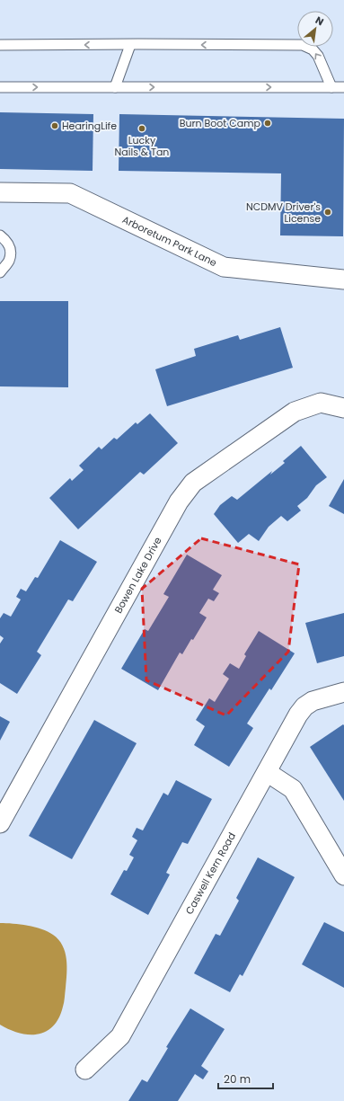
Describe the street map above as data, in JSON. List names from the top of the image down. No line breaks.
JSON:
{"streets":{"street":["Arboretum Park Lane","Bowen Lake Drive","Caswell Kern Road"]},"places":["Burn Boot Camp","HearingLife","Lucky Nails & Tan","NCDMV Driver's License"],"scale_bar":"20 m","north":"top right"}
